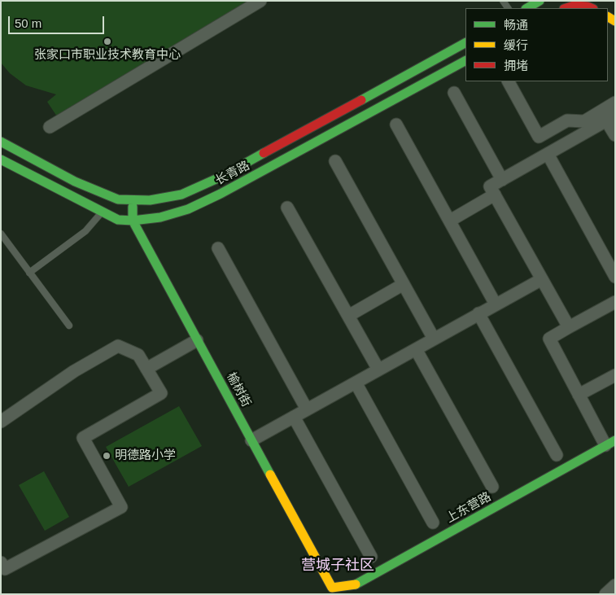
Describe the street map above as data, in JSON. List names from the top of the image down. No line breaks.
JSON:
{"streets":{"main road":["长青路","榆树街","上东营路"]},"crossings":[["长青路","榆树街"],["榆树街","上东营路"]],"districts":["营城子社区"],"places":["张家口市职业技术教育中心","明德路小学"],"legend":["畅通","缓行","拥堵"],"scale_bar":"50 m"}
